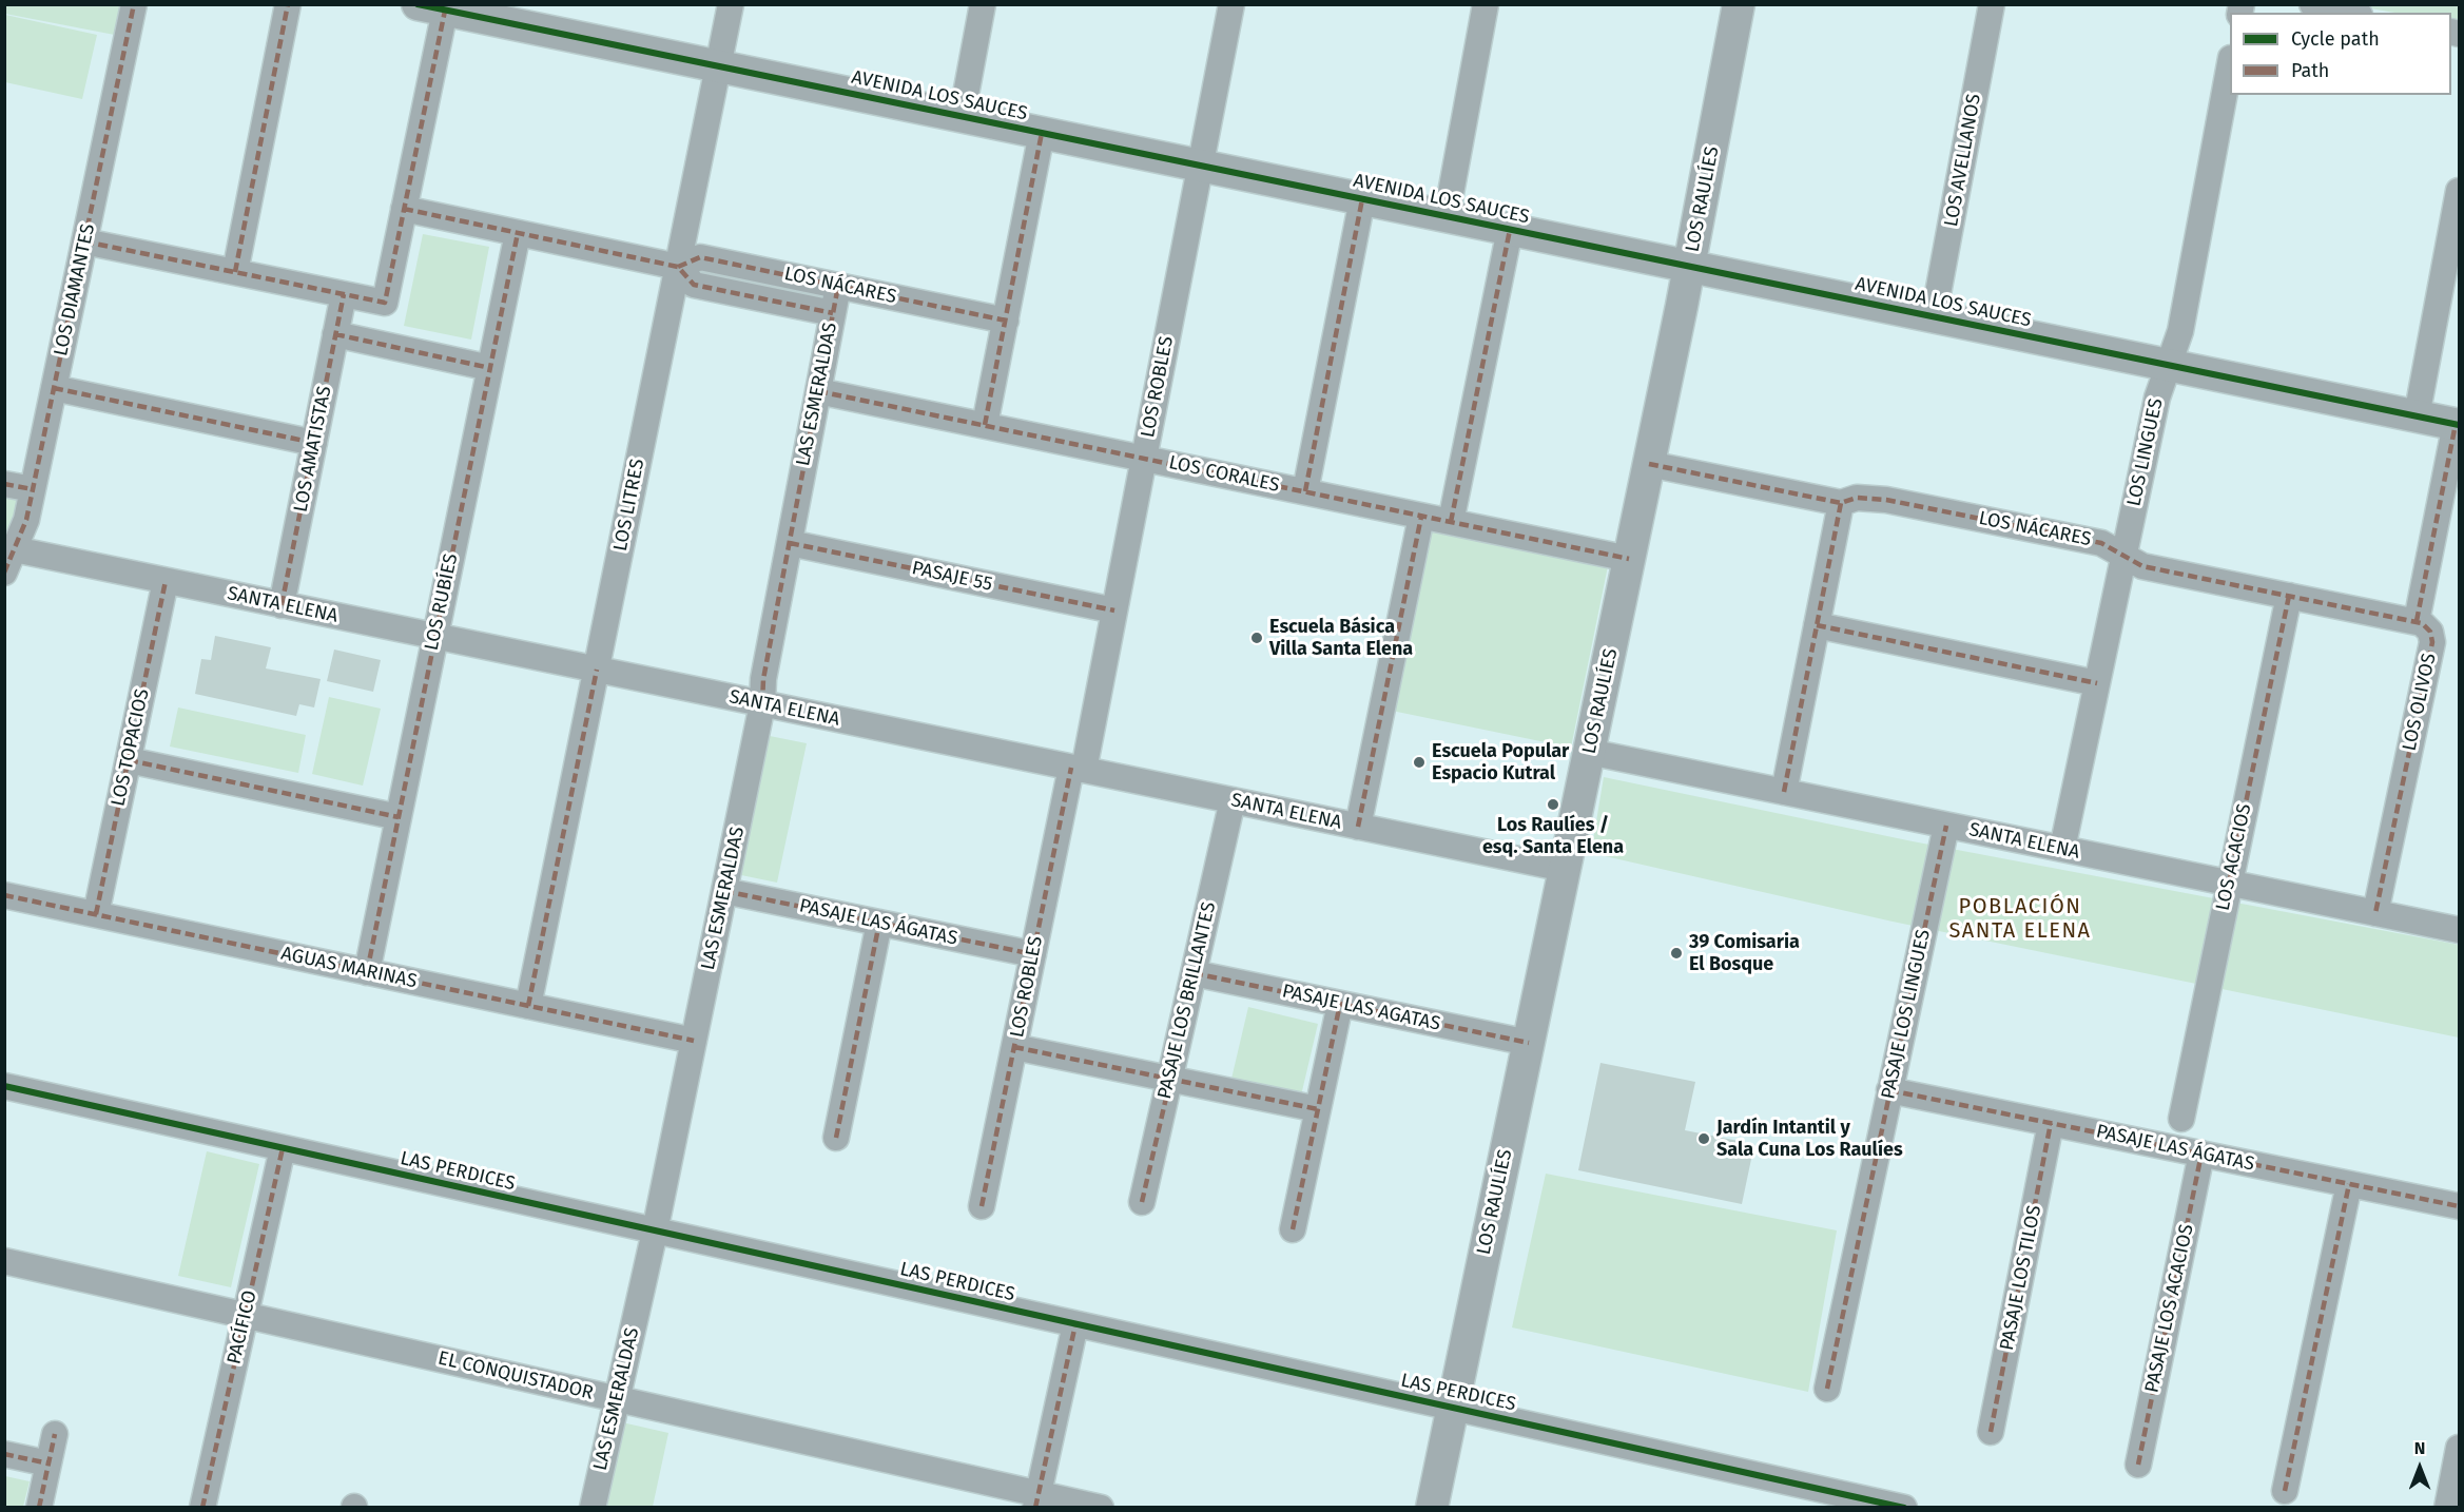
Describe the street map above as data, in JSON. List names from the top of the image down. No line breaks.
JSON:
{"streets":{"street":["AVENIDA LOS SAUCES","LOS AVELLANOS","LOS RAULÍES","LOS NÁCARES","LOS DIAMANTES","LOS ROBLES","LAS ESMERALDAS","LOS AMATISTAS","LOS LINGUES","LOS CORALES","LOS LITRES","PASAJE 55","LOS RUBÍES","SANTA ELENA","LOS OLIVOS","LOS TOPACIOS","LOS ACACIOS","PASAJE LAS ÁGATAS","AGUAS MARINAS","PASAJE LOS BRILLANTES","PASAJE LAS AGATAS","PASAJE LOS LINGUES","LAS PERDICES","PASAJE LOS TILOS","PASAJE LOS ACACIOS","PACÍFICO","EL CONQUISTADOR"]},"crossings":[["AVENIDA LOS SAUCES","LOS AVELLANOS"],["AVENIDA LOS SAUCES","LOS RAULÍES"],["AVENIDA LOS SAUCES","LOS ROBLES"],["AVENIDA LOS SAUCES","LOS LINGUES"],["AVENIDA LOS SAUCES","LOS LITRES"],["LOS RAULÍES","LOS NÁCARES"],["LOS RAULÍES","LOS CORALES"],["LOS RAULÍES","SANTA ELENA"],["LOS RAULÍES","PASAJE LAS AGATAS"],["LOS RAULÍES","LAS PERDICES"],["LOS NÁCARES","LAS ESMERALDAS"],["LOS NÁCARES","LOS LINGUES"],["LOS NÁCARES","LOS LITRES"],["LOS NÁCARES","LOS RUBÍES"],["LOS NÁCARES","LOS OLIVOS"],["LOS NÁCARES","LOS ACACIOS"],["LOS DIAMANTES","SANTA ELENA"],["LOS ROBLES","LOS CORALES"],["LOS ROBLES","PASAJE 55"],["LOS ROBLES","SANTA ELENA"],["LOS ROBLES","PASAJE LAS ÁGATAS"],["LAS ESMERALDAS","LOS CORALES"],["LAS ESMERALDAS","PASAJE 55"],["LAS ESMERALDAS","SANTA ELENA"],["LAS ESMERALDAS","PASAJE LAS ÁGATAS"],["LAS ESMERALDAS","AGUAS MARINAS"],["LAS ESMERALDAS","LAS PERDICES"],["LAS ESMERALDAS","EL CONQUISTADOR"],["LOS AMATISTAS","SANTA ELENA"],["LOS LINGUES","SANTA ELENA"],["LOS LITRES","SANTA ELENA"],["LOS LITRES","AGUAS MARINAS"],["LOS RUBÍES","SANTA ELENA"],["LOS RUBÍES","AGUAS MARINAS"],["SANTA ELENA","LOS OLIVOS"],["SANTA ELENA","LOS TOPACIOS"],["SANTA ELENA","LOS ACACIOS"],["SANTA ELENA","PASAJE LOS BRILLANTES"],["SANTA ELENA","PASAJE LOS LINGUES"],["LOS TOPACIOS","AGUAS MARINAS"],["PASAJE LAS ÁGATAS","PASAJE LOS LINGUES"],["PASAJE LAS ÁGATAS","PASAJE LOS TILOS"],["PASAJE LAS ÁGATAS","PASAJE LOS ACACIOS"],["PASAJE LOS BRILLANTES","PASAJE LAS AGATAS"],["LAS PERDICES","PACÍFICO"],["PACÍFICO","EL CONQUISTADOR"]],"districts":["POBLACIÓN SANTA ELENA"],"places":["Escuela Básica Villa Santa Elena","Escuela Popular Espacio Kutral","Los Raulíes / esq. Santa Elena","39 Comisaria El Bosque","Jardín Intantil y Sala Cuna Los Raulíes"],"legend":["Cycle path","Path"],"north":"top"}
